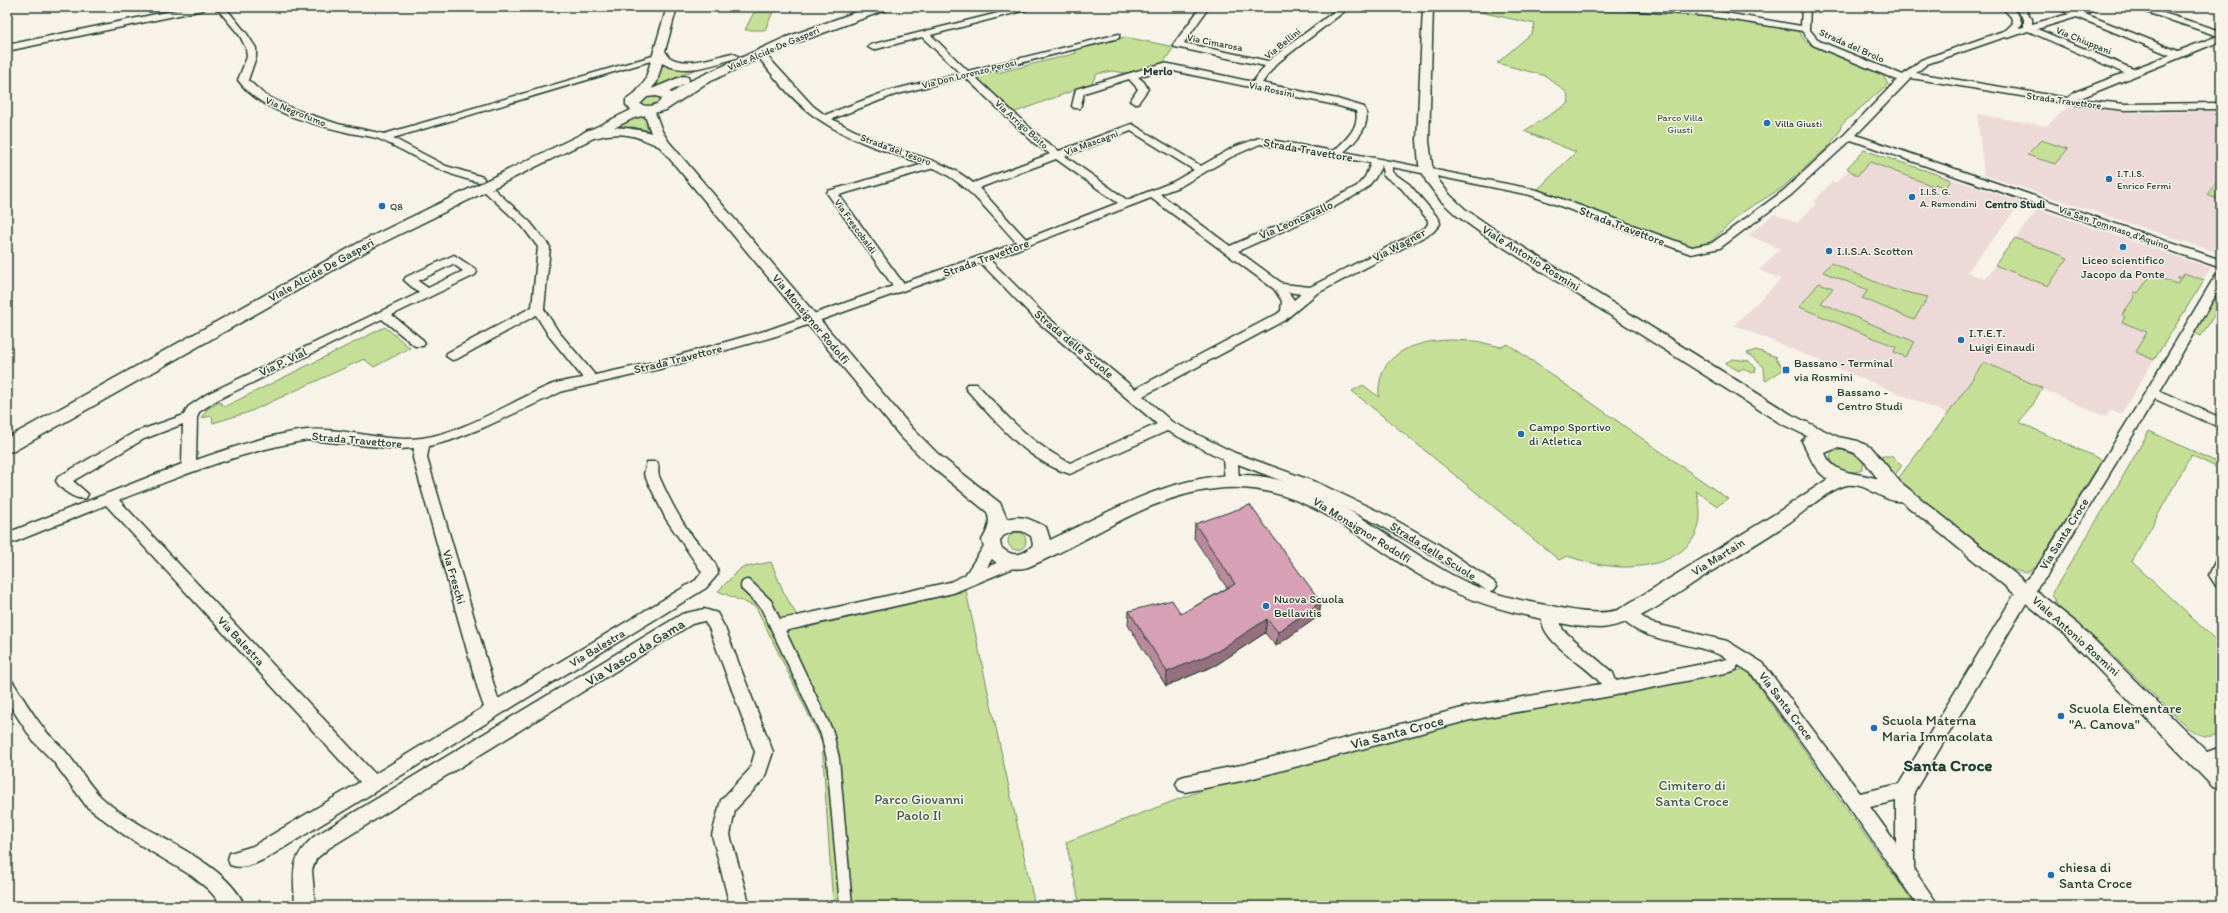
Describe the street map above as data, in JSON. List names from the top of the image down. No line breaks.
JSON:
{"streets":{"main road":["Viale Alcide De Gasperi"],"street":["Via Chiuppani","Via Cimarosa","Via Bellini","Strada del Brolo","Via Don Lorenzo Perosi","Via Rossini","Strada Travettore","Via Negrofumo","Via Arrigo Boito","Via Mascagni","Strada del Tesoro","Via Leoncavallo","Via Frescobaldi","Via San Tommaso d'Aquino","Via Wagner","Viale Antonio Rosmini","Via Monsignor Rodolfi","Strada delle Scuole","Via P. Vial","Via Santa Croce","Via Martain","Via Freschi","Via Balestra","Via Vasco da Gama"]},"crossings":[["Via Cimarosa","Via Bellini"],["Via Bellini","Via Rossini"],["Strada del Brolo","Strada Travettore"],["Viale Alcide De Gasperi","Via Negrofumo"],["Viale Alcide De Gasperi","Via Monsignor Rodolfi"],["Via Don Lorenzo Perosi","Via Arrigo Boito"],["Via Don Lorenzo Perosi","Strada del Tesoro"],["Via Rossini","Strada Travettore"],["Strada Travettore","Via Arrigo Boito"],["Strada Travettore","Via Mascagni"],["Strada Travettore","Strada del Tesoro"],["Strada Travettore","Via Leoncavallo"],["Strada Travettore","Via Frescobaldi"],["Strada Travettore","Via San Tommaso d'Aquino"],["Strada Travettore","Via Wagner"],["Strada Travettore","Viale Antonio Rosmini"],["Strada Travettore","Via Monsignor Rodolfi"],["Strada Travettore","Strada delle Scuole"],["Strada Travettore","Via Freschi"],["Strada Travettore","Via Balestra"],["Via Arrigo Boito","Via Mascagni"],["Via Mascagni","Strada del Tesoro"],["Strada del Tesoro","Via Frescobaldi"],["Via Leoncavallo","Via Wagner"],["Via Wagner","Strada delle Scuole"],["Viale Antonio Rosmini","Via Santa Croce"],["Viale Antonio Rosmini","Via Martain"],["Via Monsignor Rodolfi","Strada delle Scuole"],["Via Monsignor Rodolfi","Via Santa Croce"],["Via Monsignor Rodolfi","Via Martain"],["Via Santa Croce","Via Martain"],["Via Freschi","Via Balestra"]],"districts":["Merlo","Centro Studi","Santa Croce"],"parks":["Parco Villa Giusti","Cimitero di Santa Croce","Parco Giovanni Paolo II"],"places":{"other":["Villa Giusti","I.T.I.S. Enrico Fermi","I.I.S. G. A. Remondini","Q8","Liceo scientifico Jacopo da Ponte","I.I.S.A. Scotton","I.T.E.T. Luigi Einaudi","Campo Sportivo di Atletica","Nuova Scuola Bellavitis","Scuola Elementare \"A. Canova\"","Scuola Materna Maria Immacolata","chiesa di Santa Croce"],"transit":["Bassano - Terminal via Rosmini","Bassano - Centro Studi"]}}
